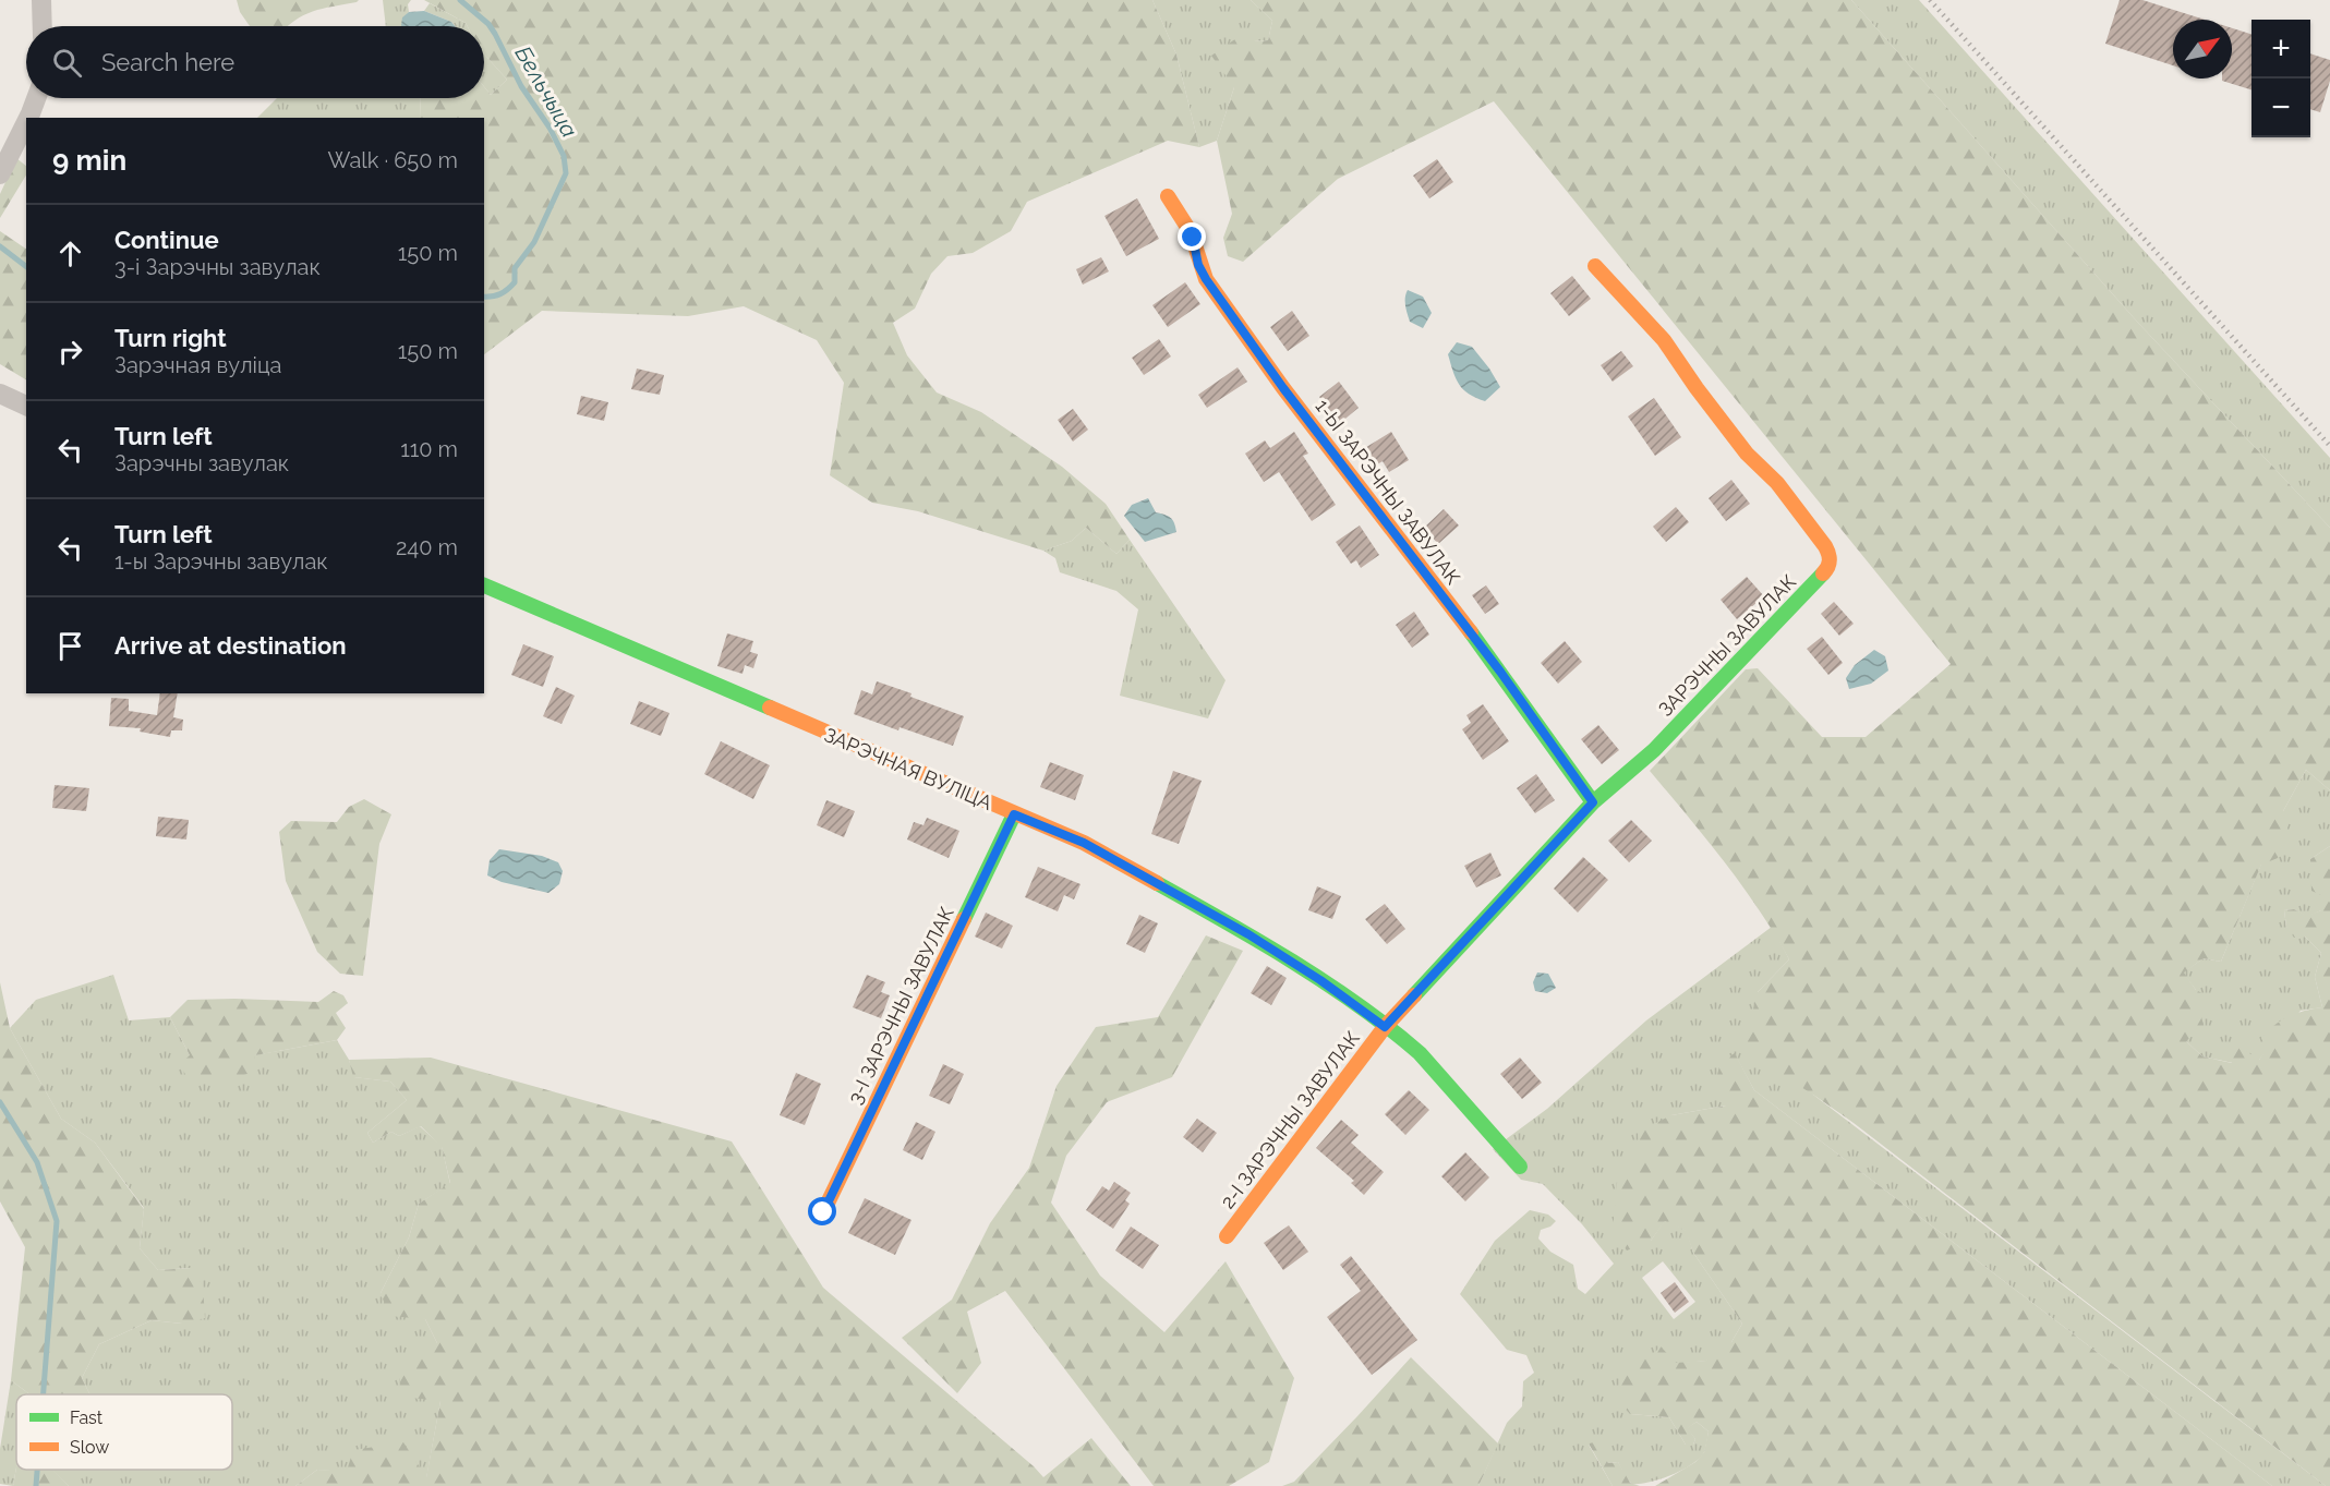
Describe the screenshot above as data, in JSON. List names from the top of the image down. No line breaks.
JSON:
{"streets":{"street":["1-Ы ЗАРЭЧНЫ ЗАВУЛАК","ЗАРЭЧНЫ ЗАВУЛАК","ЗАРЭЧНАЯ ВУЛІЦА","3-І ЗАРЭЧНЫ ЗАВУЛАК","2-І ЗАРЭЧНЫ ЗАВУЛАК"]},"crossings":[["1-Ы ЗАРЭЧНЫ ЗАВУЛАК","ЗАРЭЧНЫ ЗАВУЛАК"],["ЗАРЭЧНЫ ЗАВУЛАК","ЗАРЭЧНАЯ ВУЛІЦА"],["ЗАРЭЧНЫ ЗАВУЛАК","2-І ЗАРЭЧНЫ ЗАВУЛАК"],["ЗАРЭЧНАЯ ВУЛІЦА","3-І ЗАРЭЧНЫ ЗАВУЛАК"],["ЗАРЭЧНАЯ ВУЛІЦА","2-І ЗАРЭЧНЫ ЗАВУЛАК"]],"water":["Бельчыца"],"legend":["Fast","Slow"],"north":"top right","page":{"map_buttons":["+","−"],"search":"Search here","heading":["9 min","Walk · 650 m"],"list":[["Continue","3-і Зарэчны завулак","150 m"],["Turn right","Зарэчная вуліца","150 m"],["Turn left","Зарэчны завулак","110 m"],["Turn left","1-ы Зарэчны завулак","240 m"],"Arrive at destination"]}}
